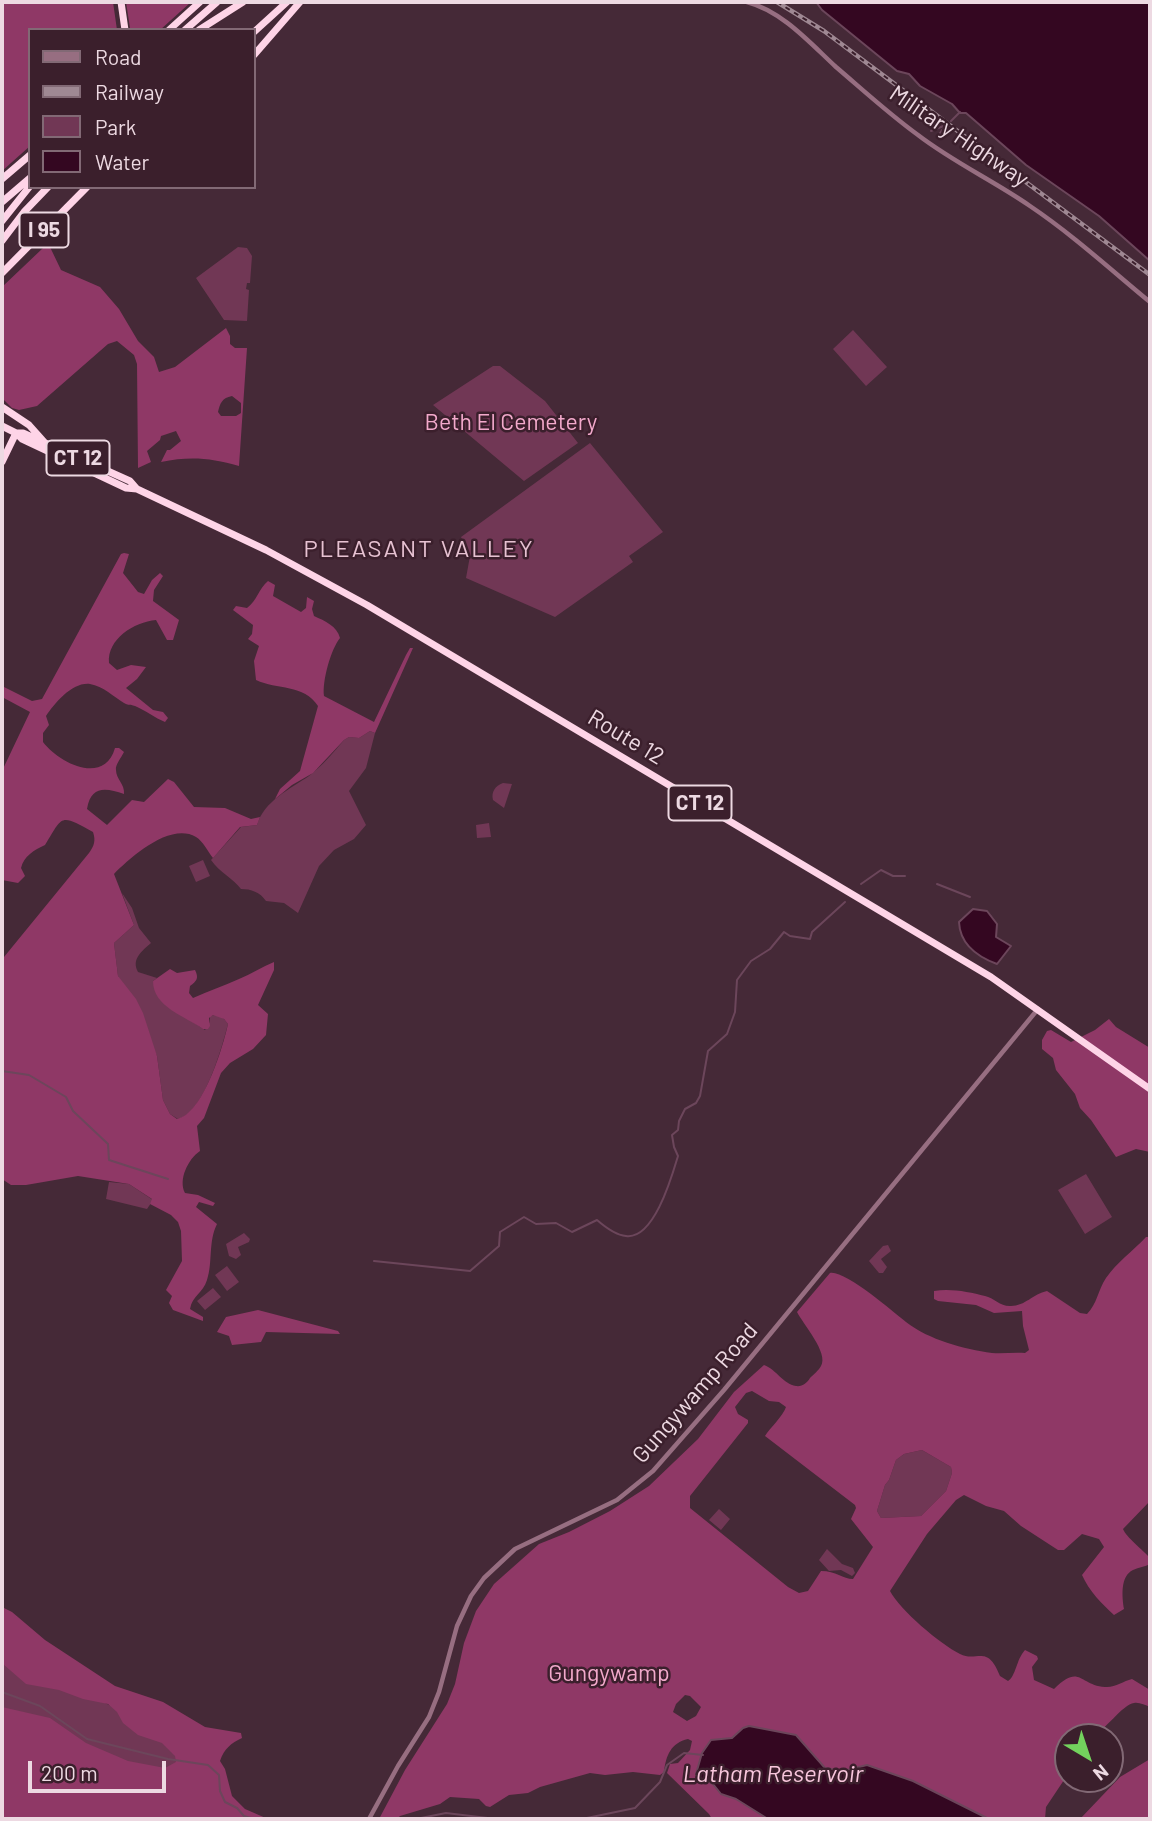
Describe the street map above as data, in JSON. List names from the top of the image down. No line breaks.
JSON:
{"streets":{"highway":["I 95","CT 12","Route 12"],"street":["Military Highway","Gungywamp Road"]},"crossings":[["Route 12","Gungywamp Road"]],"districts":["PLEASANT VALLEY"],"water":["Latham Reservoir"],"parks":["Beth El Cemetery","Gungywamp"],"legend":["Road","Railway","Park","Water"],"scale_bar":"200 m","north":"bottom right"}
